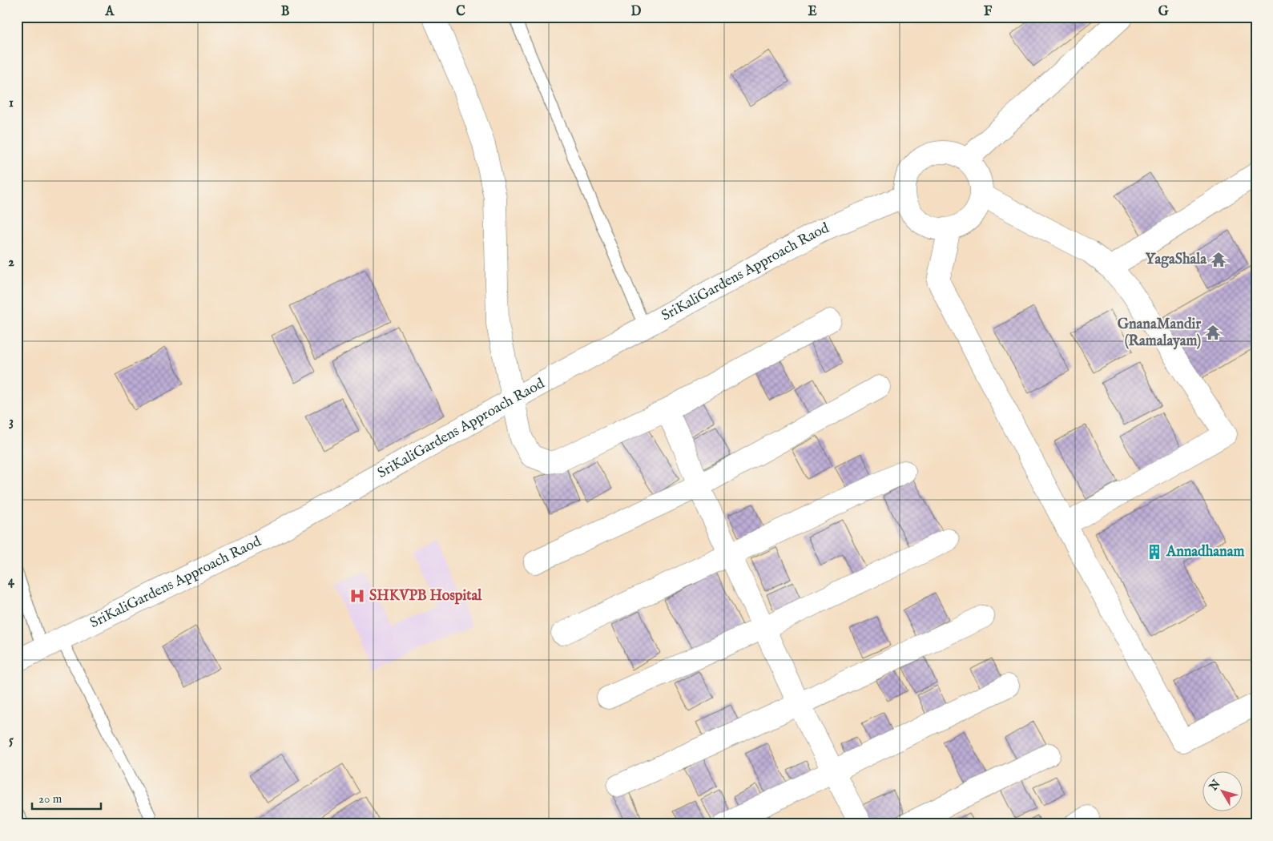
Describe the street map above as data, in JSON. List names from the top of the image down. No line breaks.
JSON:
{"streets":{"street":["SriKaliGardens Approach Raod"]},"places":{"temple":["YagaShala","GnanaMandir (Ramalayam)"],"building":["Annadhanam"],"hospital":["SHKVPB Hospital"]},"scale_bar":"20 m","north":"top left","grid":{"columns":["A","B","C","D","E","F","G"],"rows":["1","2","3","4","5"]}}
